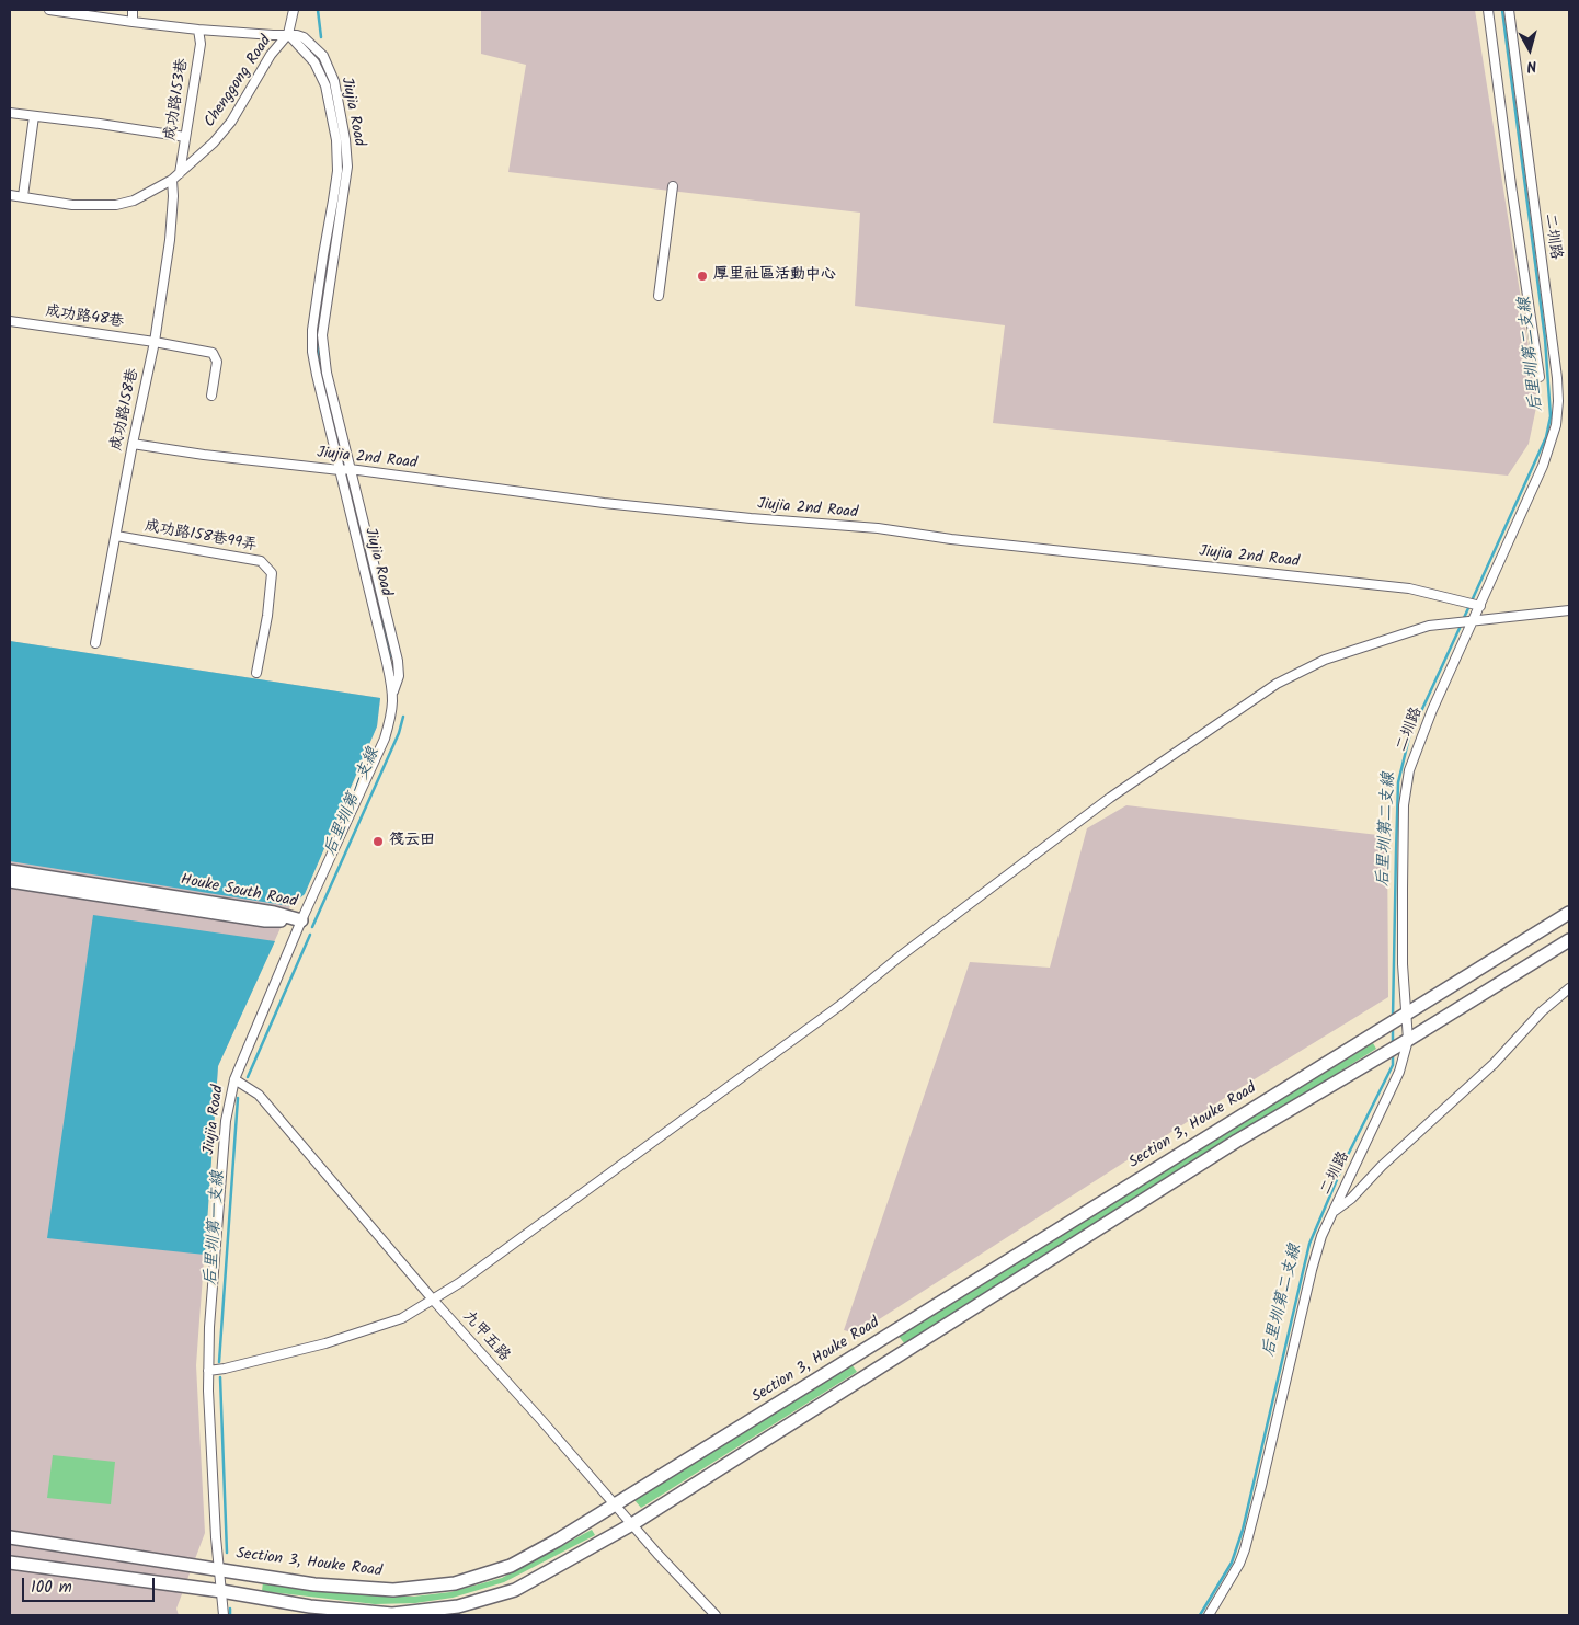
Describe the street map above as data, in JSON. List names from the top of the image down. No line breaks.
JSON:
{"streets":{"street":["Chenggong Road","成功路153巷","Jiujia Road","二圳路","成功路48巷","成功路158巷","Jiujia 2nd Road","成功路158巷99弄","Houke South Road","Section 3, Houke Road","九甲五路"]},"crossings":[["Chenggong Road","成功路153巷"],["Chenggong Road","Jiujia Road"],["Chenggong Road","成功路158巷"],["Jiujia Road","Jiujia 2nd Road"],["Jiujia Road","Houke South Road"],["Jiujia Road","Section 3, Houke Road"],["Jiujia Road","九甲五路"],["二圳路","Jiujia 2nd Road"],["二圳路","Section 3, Houke Road"],["成功路48巷","成功路158巷"],["成功路158巷","Jiujia 2nd Road"],["成功路158巷","成功路158巷99弄"],["Section 3, Houke Road","九甲五路"]],"water":["后里圳第二支線","后里圳第一支線"],"places":["厚里社區活動中心","筏云田"],"scale_bar":"100 m","north":"bottom"}
